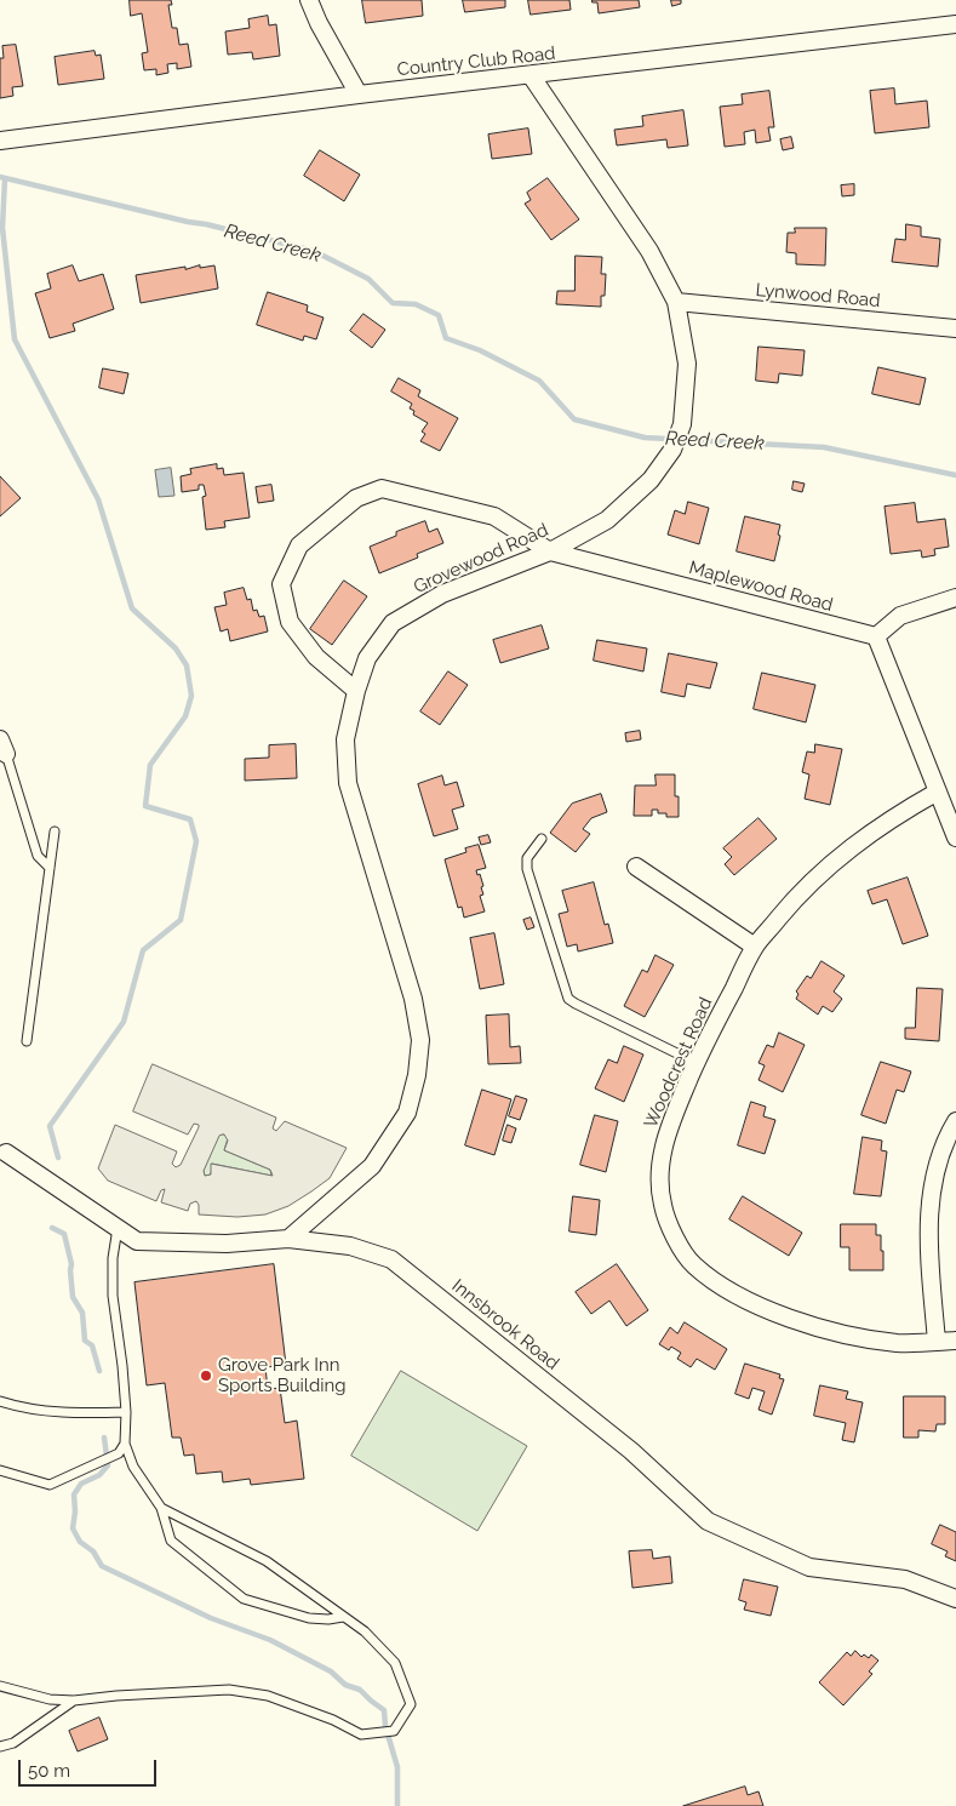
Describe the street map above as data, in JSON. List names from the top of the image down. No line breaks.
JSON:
{"streets":{"street":["Country Club Road","Lynwood Road","Grovewood Road","Maplewood Road","Woodcrest Road","Innsbrook Road"]},"crossings":[["Country Club Road","Grovewood Road"],["Lynwood Road","Grovewood Road"],["Grovewood Road","Maplewood Road"],["Grovewood Road","Innsbrook Road"]],"water":["Reed Creek"],"places":["Grove Park Inn Sports Building"],"scale_bar":"50 m"}
